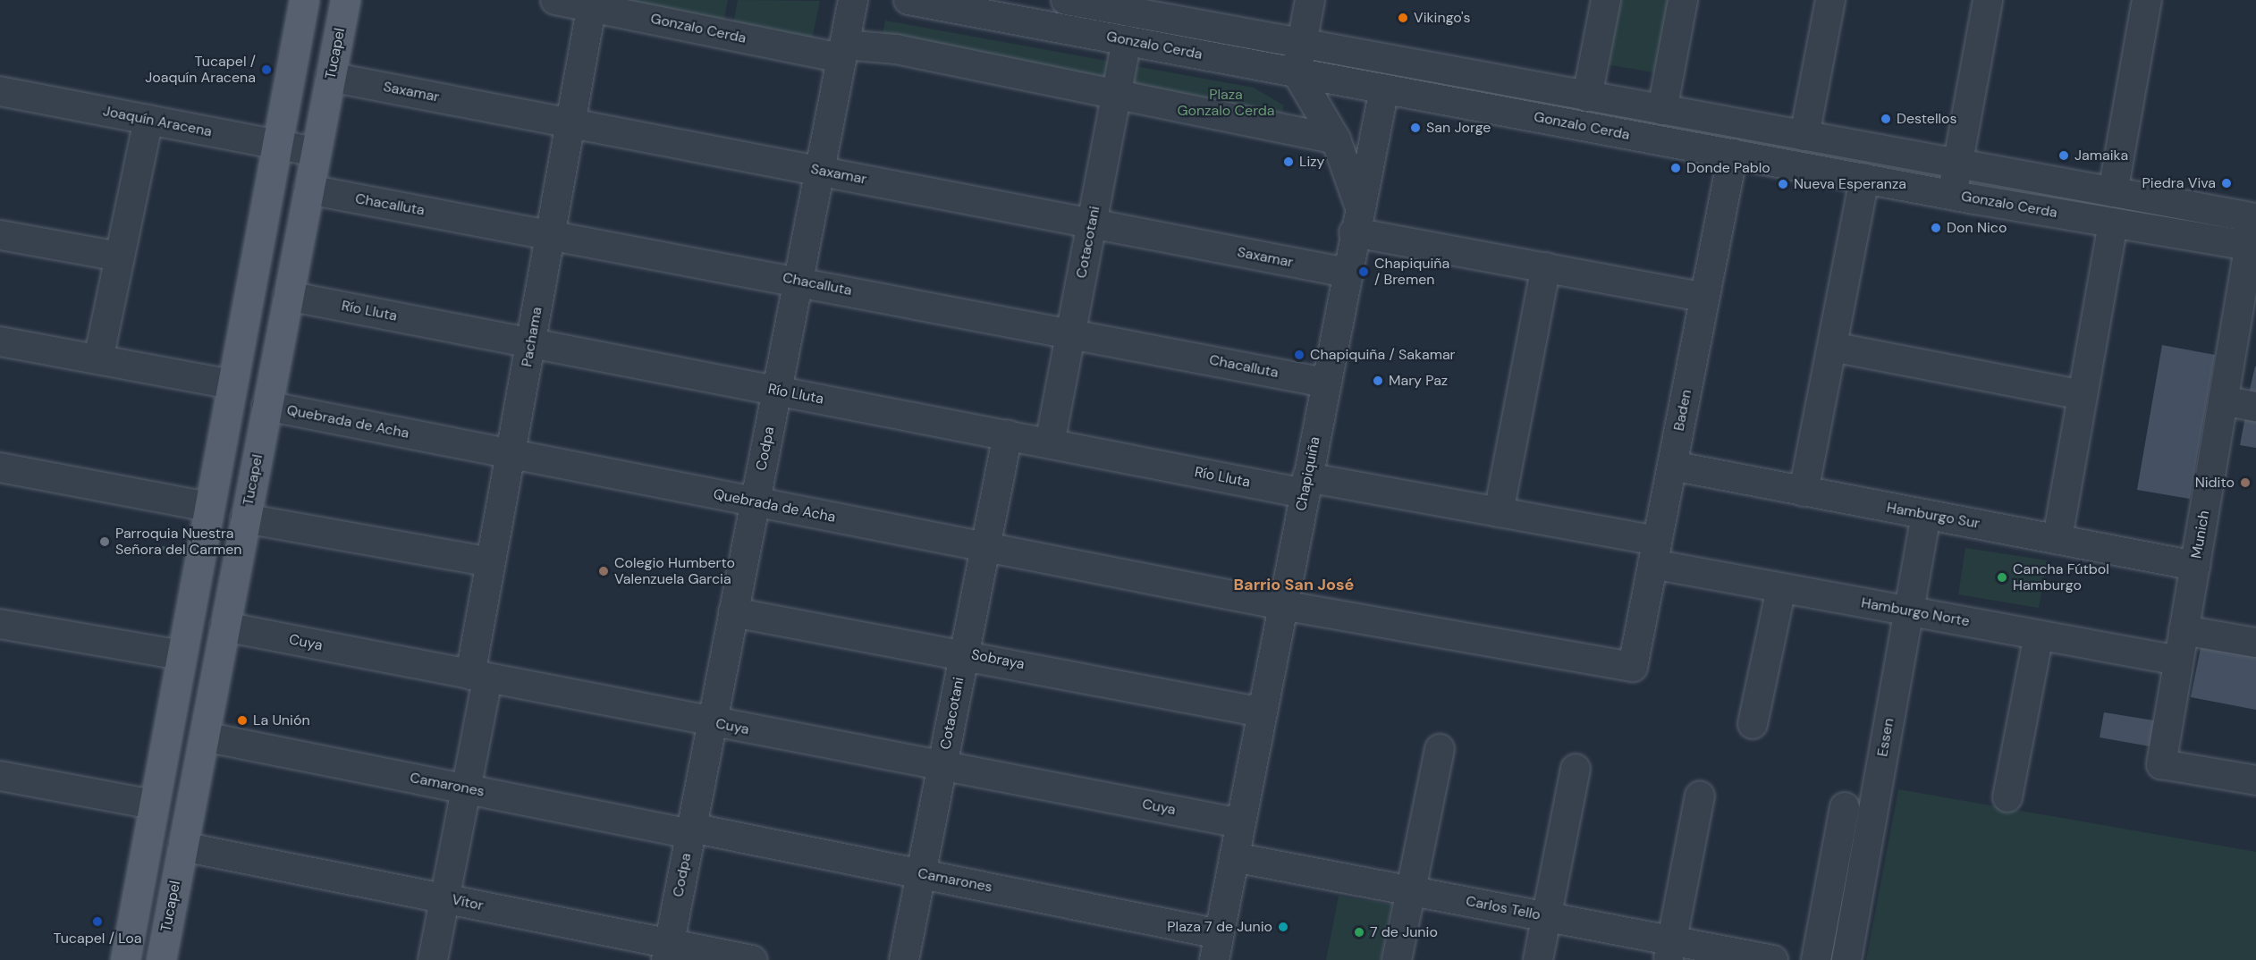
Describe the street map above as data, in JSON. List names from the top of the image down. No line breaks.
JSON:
{"streets":{"main road":["Tucapel"],"street":["Gonzalo Cerda","Saxamar","Joaquín Aracena","Chacalluta","Cotacotani","Río Lluta","Pachama","Baden","Quebrada de Acha","Codpa","Chapiquiña","Hamburgo Sur","Munich","Hamburgo Norte","Cuya","Sobraya","Essen","Camarones","Vítor","Carlos Tello"]},"crossings":[["Gonzalo Cerda","Cotacotani"],["Gonzalo Cerda","Pachama"],["Gonzalo Cerda","Baden"],["Gonzalo Cerda","Codpa"],["Gonzalo Cerda","Chapiquiña"],["Gonzalo Cerda","Munich"],["Tucapel","Saxamar"],["Tucapel","Joaquín Aracena"],["Tucapel","Chacalluta"],["Tucapel","Río Lluta"],["Tucapel","Quebrada de Acha"],["Tucapel","Cuya"],["Tucapel","Camarones"],["Tucapel","Vítor"],["Saxamar","Cotacotani"],["Saxamar","Pachama"],["Saxamar","Codpa"],["Saxamar","Chapiquiña"],["Chacalluta","Cotacotani"],["Chacalluta","Pachama"],["Chacalluta","Codpa"],["Chacalluta","Chapiquiña"],["Cotacotani","Río Lluta"],["Cotacotani","Quebrada de Acha"],["Cotacotani","Cuya"],["Cotacotani","Sobraya"],["Cotacotani","Camarones"],["Río Lluta","Pachama"],["Río Lluta","Codpa"],["Río Lluta","Chapiquiña"],["Río Lluta","Hamburgo Norte"],["Pachama","Quebrada de Acha"],["Pachama","Cuya"],["Pachama","Camarones"],["Pachama","Vítor"],["Baden","Quebrada de Acha"],["Baden","Hamburgo Sur"],["Baden","Hamburgo Norte"],["Quebrada de Acha","Codpa"],["Quebrada de Acha","Chapiquiña"],["Codpa","Cuya"],["Codpa","Sobraya"],["Codpa","Camarones"],["Codpa","Vítor"],["Chapiquiña","Cuya"],["Chapiquiña","Sobraya"],["Chapiquiña","Camarones"],["Chapiquiña","Carlos Tello"],["Hamburgo Sur","Munich"],["Hamburgo Sur","Essen"],["Munich","Hamburgo Norte"],["Hamburgo Norte","Essen"]],"districts":["Barrio San José"],"parks":["Plaza Gonzalo Cerda"],"places":["Vikingo's","Tucapel / Joaquín Aracena","Destellos","San Jorge","Jamaika","Lizy","Donde Pablo","Piedra Viva","Nueva Esperanza","Don Nico","Chapiquiña / Bremen","Chapiquiña / Sakamar","Mary Paz","Nidito","Parroquia Nuestra Señora del Carmen","Colegio Humberto Valenzuela Garcia","Cancha Fútbol Hamburgo","La Unión","Tucapel / Loa","Plaza 7 de Junio","7 de Junio"]}
